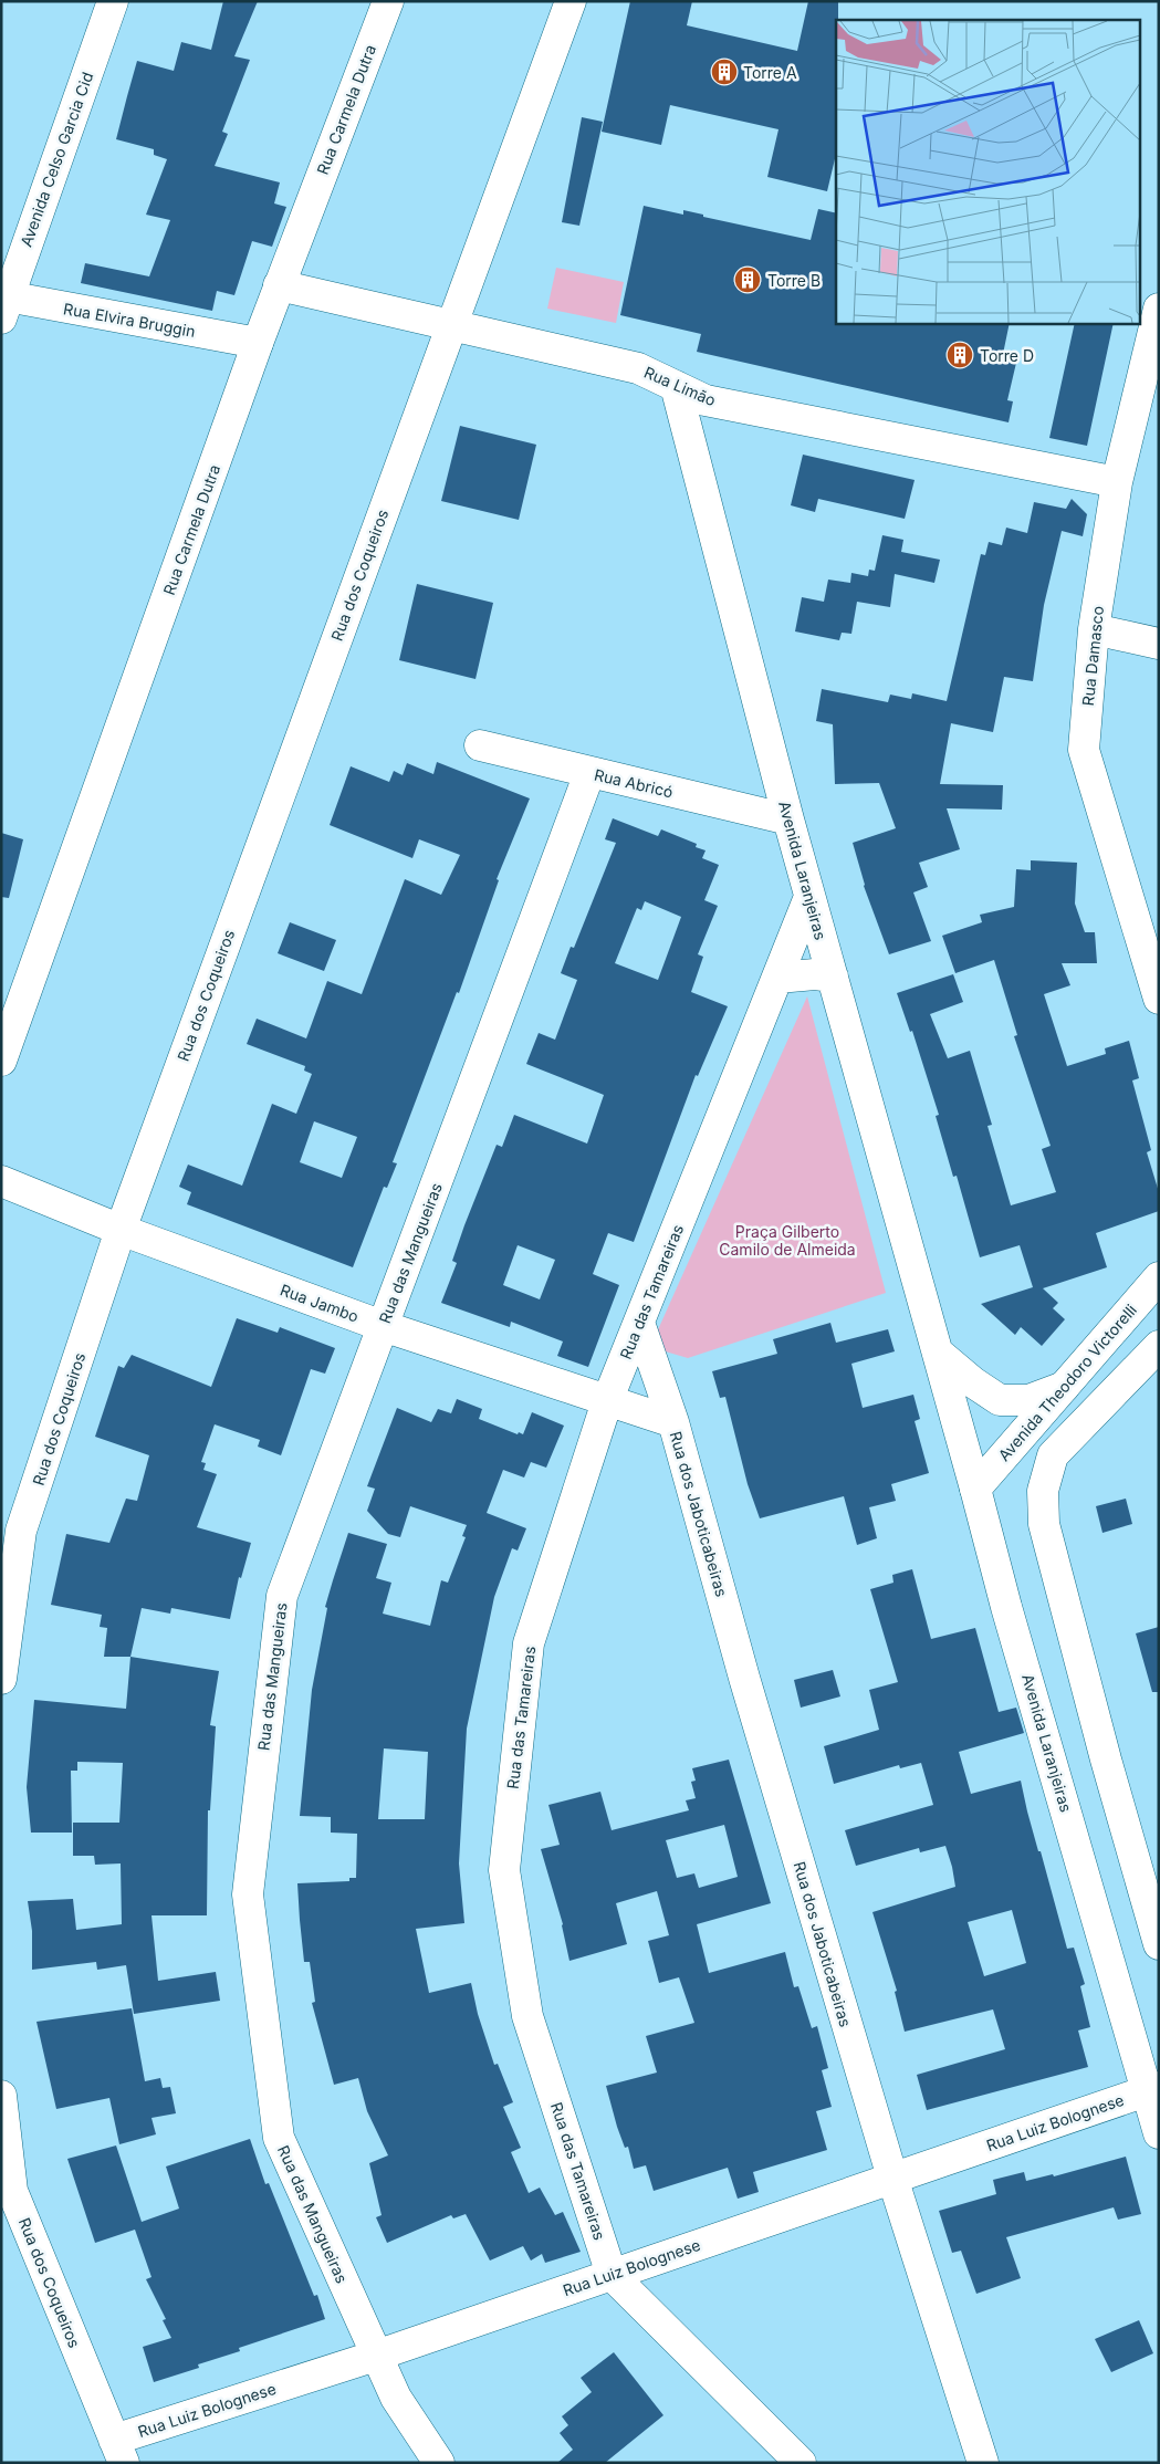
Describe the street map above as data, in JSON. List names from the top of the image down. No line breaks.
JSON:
{"streets":{"street":["Rua Carmela Dutra","Avenida Celso Garcia Cid","Rua Elvira Bruggin","Rua Limão","Rua dos Coqueiros","Rua Damasco","Rua Abricó","Avenida Laranjeiras","Rua das Mangueiras","Rua das Tamareiras","Rua Jambo","Avenida Theodoro Victorelli","Rua dos Jaboticabeiras","Rua Luiz Bolognese"]},"crossings":[["Rua Carmela Dutra","Rua Elvira Bruggin"],["Rua Carmela Dutra","Rua Limão"],["Avenida Celso Garcia Cid","Rua Elvira Bruggin"],["Rua Limão","Rua dos Coqueiros"],["Rua Limão","Rua Damasco"],["Rua Limão","Avenida Laranjeiras"],["Rua dos Coqueiros","Rua Jambo"],["Rua dos Coqueiros","Rua Luiz Bolognese"],["Rua Abricó","Avenida Laranjeiras"],["Rua Abricó","Rua das Mangueiras"],["Avenida Laranjeiras","Rua das Tamareiras"],["Avenida Laranjeiras","Avenida Theodoro Victorelli"],["Avenida Laranjeiras","Rua Luiz Bolognese"],["Rua das Mangueiras","Rua Jambo"],["Rua das Mangueiras","Rua Luiz Bolognese"],["Rua das Tamareiras","Rua Jambo"],["Rua das Tamareiras","Rua dos Jaboticabeiras"],["Rua das Tamareiras","Rua Luiz Bolognese"],["Rua Jambo","Rua dos Jaboticabeiras"],["Rua dos Jaboticabeiras","Rua Luiz Bolognese"]],"parks":["Praça Gilberto Camilo de Almeida"],"places":{"building":["Torre A","Torre B","Torre D"]}}
